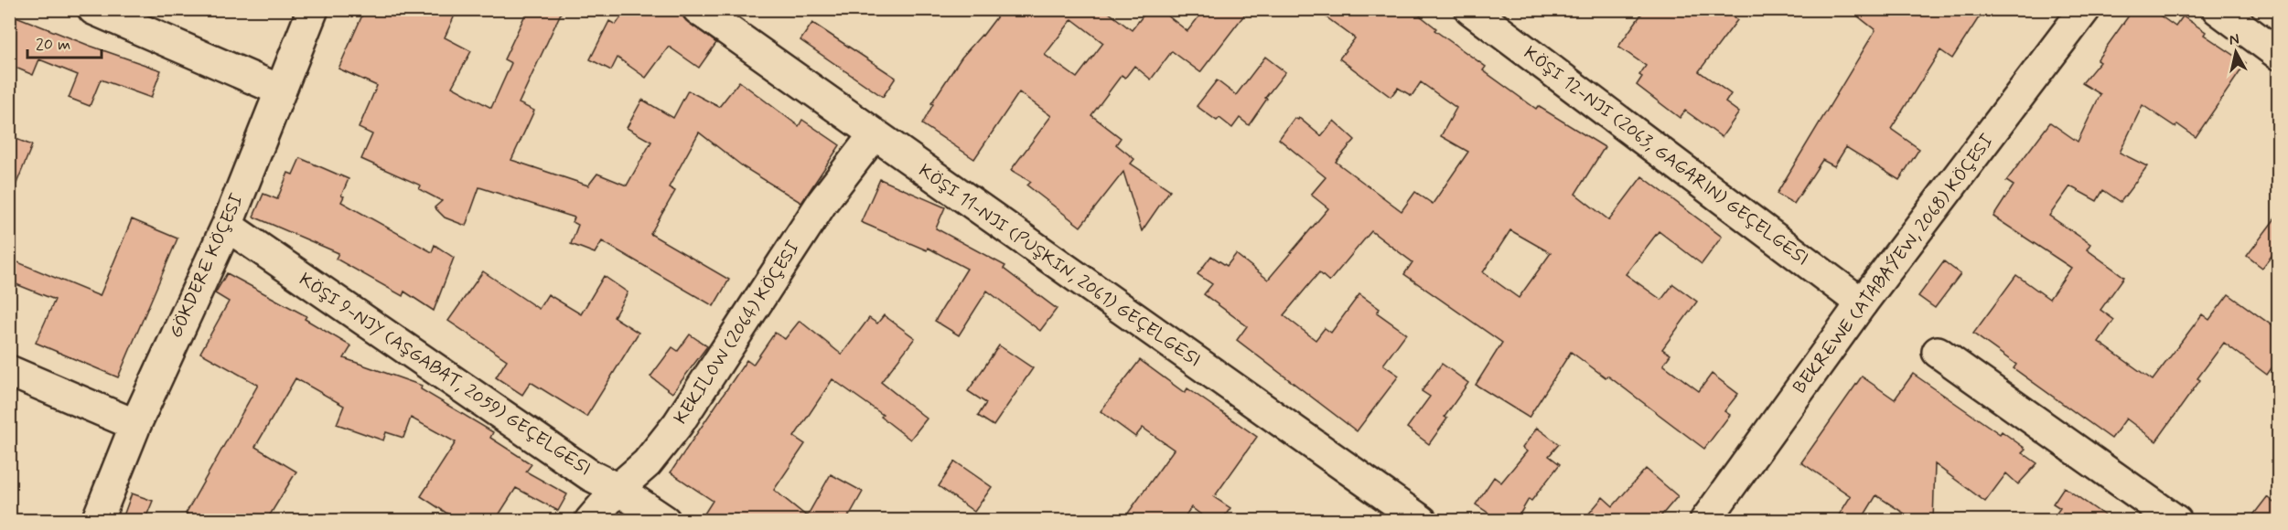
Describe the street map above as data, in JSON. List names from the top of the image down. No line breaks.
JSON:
{"streets":{"street":["KÖŞI 12-NJI (2063, GAGARIN) GEÇELGESI","BEKREWE (ATABAÝEW, 2068) KÖÇESI","GÖKDERE KÖÇESI","KÖŞI 11-NJI (PUŞKIN, 2061) GEÇELGESI","KEKILOW (2064) KÖÇESI","KÖŞI 9-NJY (AŞGABAT, 2059) GEÇELGESI"]},"crossings":[["KÖŞI 12-NJI (2063, GAGARIN) GEÇELGESI","BEKREWE (ATABAÝEW, 2068) KÖÇESI"],["GÖKDERE KÖÇESI","KÖŞI 9-NJY (AŞGABAT, 2059) GEÇELGESI"],["KÖŞI 11-NJI (PUŞKIN, 2061) GEÇELGESI","KEKILOW (2064) KÖÇESI"],["KEKILOW (2064) KÖÇESI","KÖŞI 9-NJY (AŞGABAT, 2059) GEÇELGESI"]],"scale_bar":"20 m","north":"top"}
